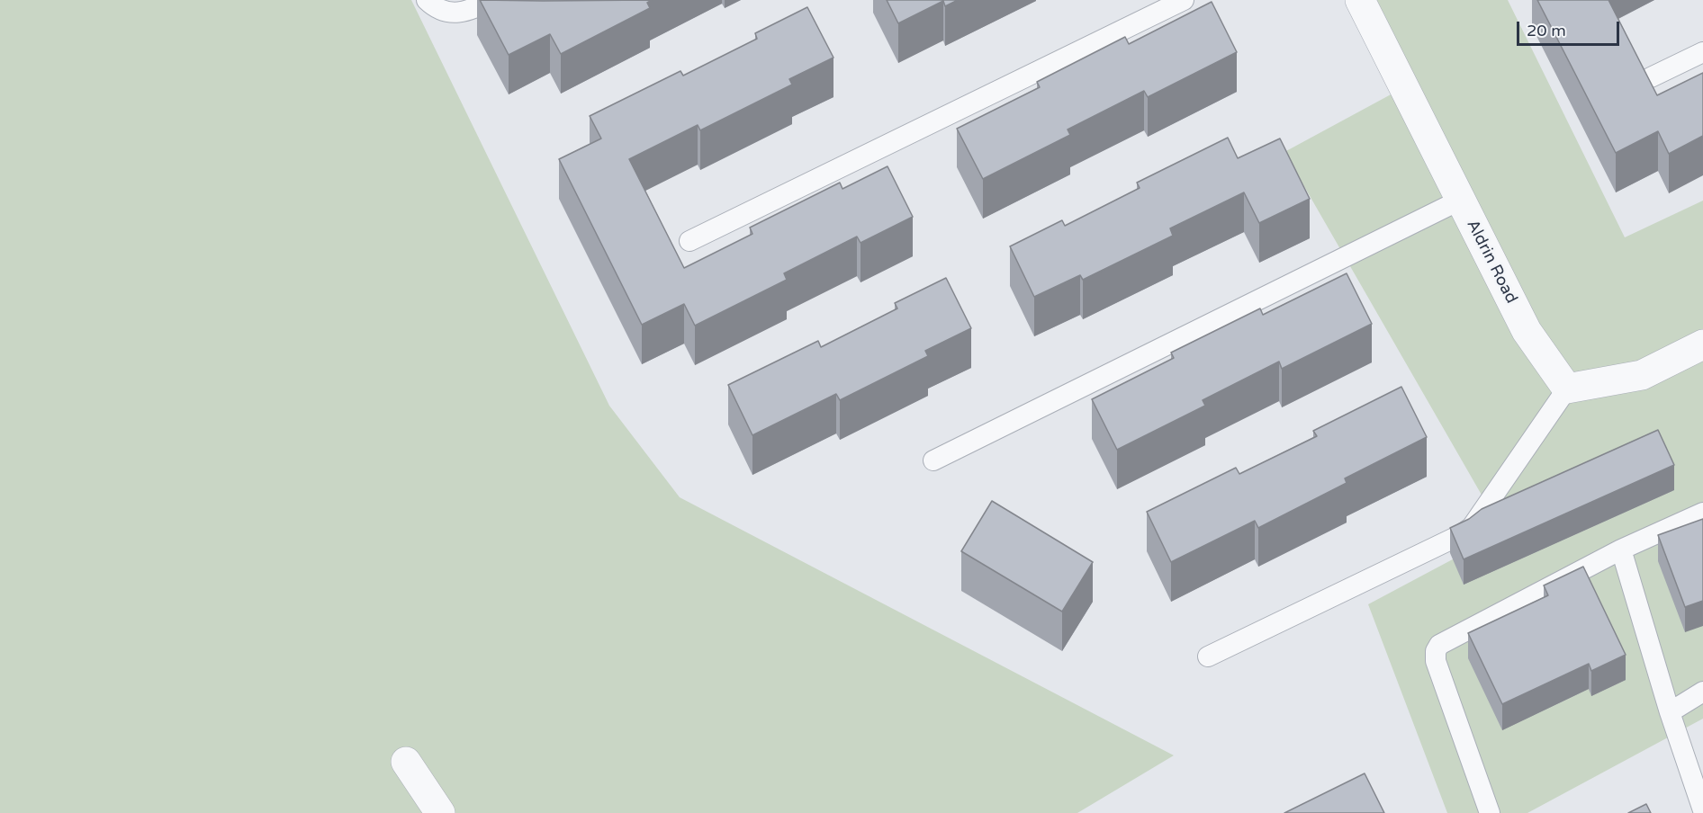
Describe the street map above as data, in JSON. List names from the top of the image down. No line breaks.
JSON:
{"streets":{"street":["Aldrin Road"]},"scale_bar":"20 m"}
